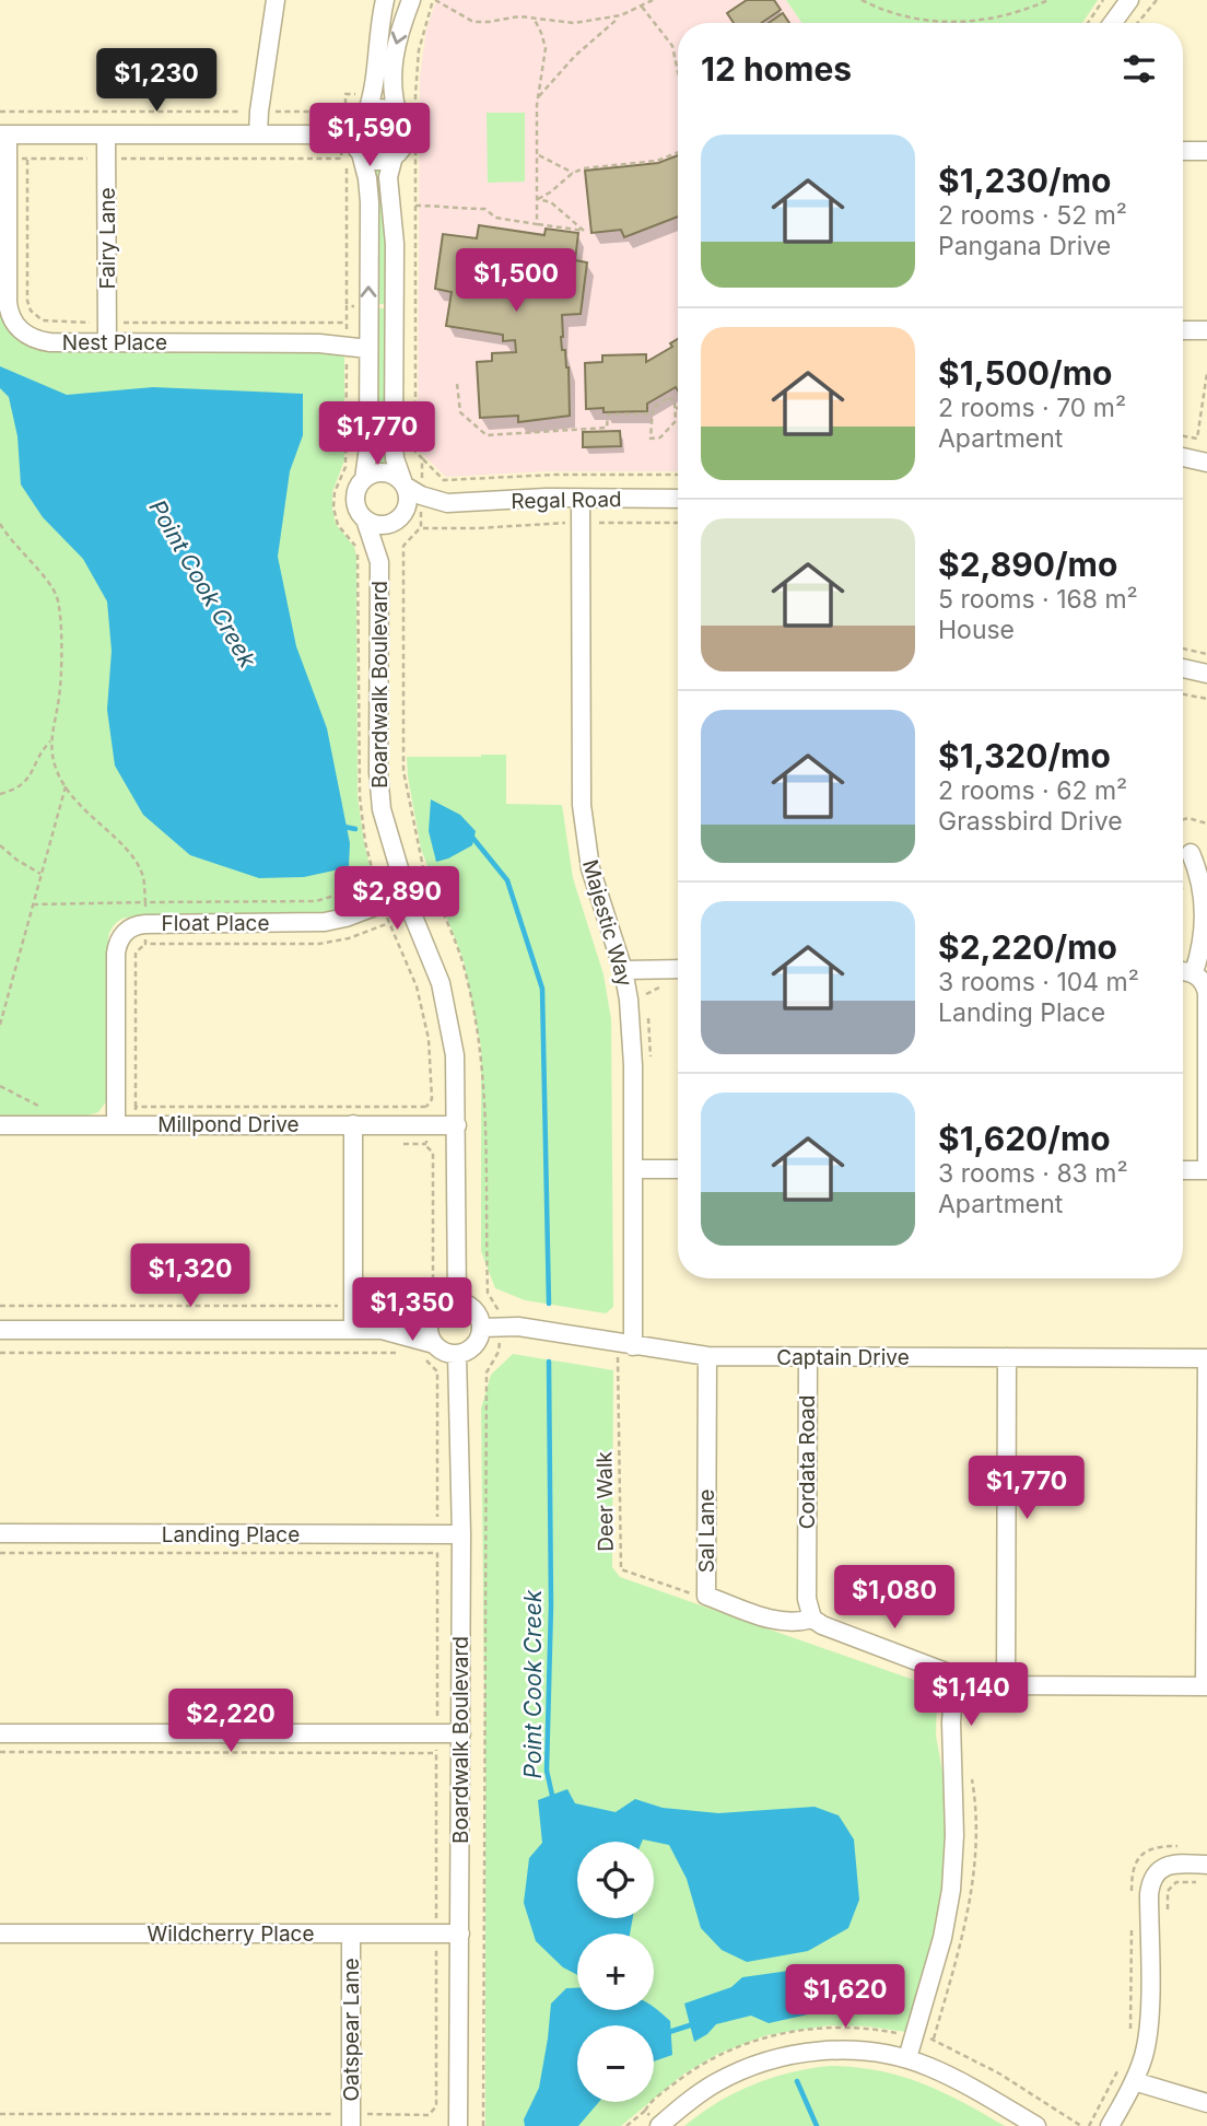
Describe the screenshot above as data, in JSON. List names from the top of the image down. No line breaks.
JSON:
{"streets":{"street":["Fairy Lane","Nest Place","Regal Road","Boardwalk Boulevard","Float Place","Majestic Way","Millpond Drive","Captain Drive","Cordata Road","Sal Lane","Landing Place","Wildcherry Place","Oatspear Lane"],"path":["Deer Walk"]},"crossings":[["Fairy Lane","Nest Place"],["Regal Road","Boardwalk Boulevard"],["Regal Road","Majestic Way"],["Boardwalk Boulevard","Float Place"],["Boardwalk Boulevard","Millpond Drive"],["Boardwalk Boulevard","Captain Drive"],["Boardwalk Boulevard","Landing Place"],["Boardwalk Boulevard","Wildcherry Place"],["Float Place","Millpond Drive"],["Majestic Way","Captain Drive"],["Majestic Way","Deer Walk"],["Captain Drive","Cordata Road"],["Captain Drive","Deer Walk"],["Captain Drive","Sal Lane"],["Cordata Road","Sal Lane"],["Deer Walk","Sal Lane"],["Wildcherry Place","Oatspear Lane"]],"water":["Point Cook Creek"],"page":{"heading":"12 homes","price":["$1,230","$1,590","$1,500","$1,770","$2,890","$1,320","$1,350","$1,770","$1,080","$1,140","$2,220","$1,620"],"list":[{"name":"$1,230/mo","note":"2 rooms · 52 m² · Pangana Drive"},{"name":"$1,500/mo","note":"2 rooms · 70 m² · Apartment"},{"name":"$2,890/mo","note":"5 rooms · 168 m² · House"},{"name":"$1,320/mo","note":"2 rooms · 62 m² · Grassbird Drive"},{"name":"$2,220/mo","note":"3 rooms · 104 m² · Landing Place"},{"name":"$1,620/mo","note":"3 rooms · 83 m² · Apartment"}],"map_buttons":["+","−"]}}
